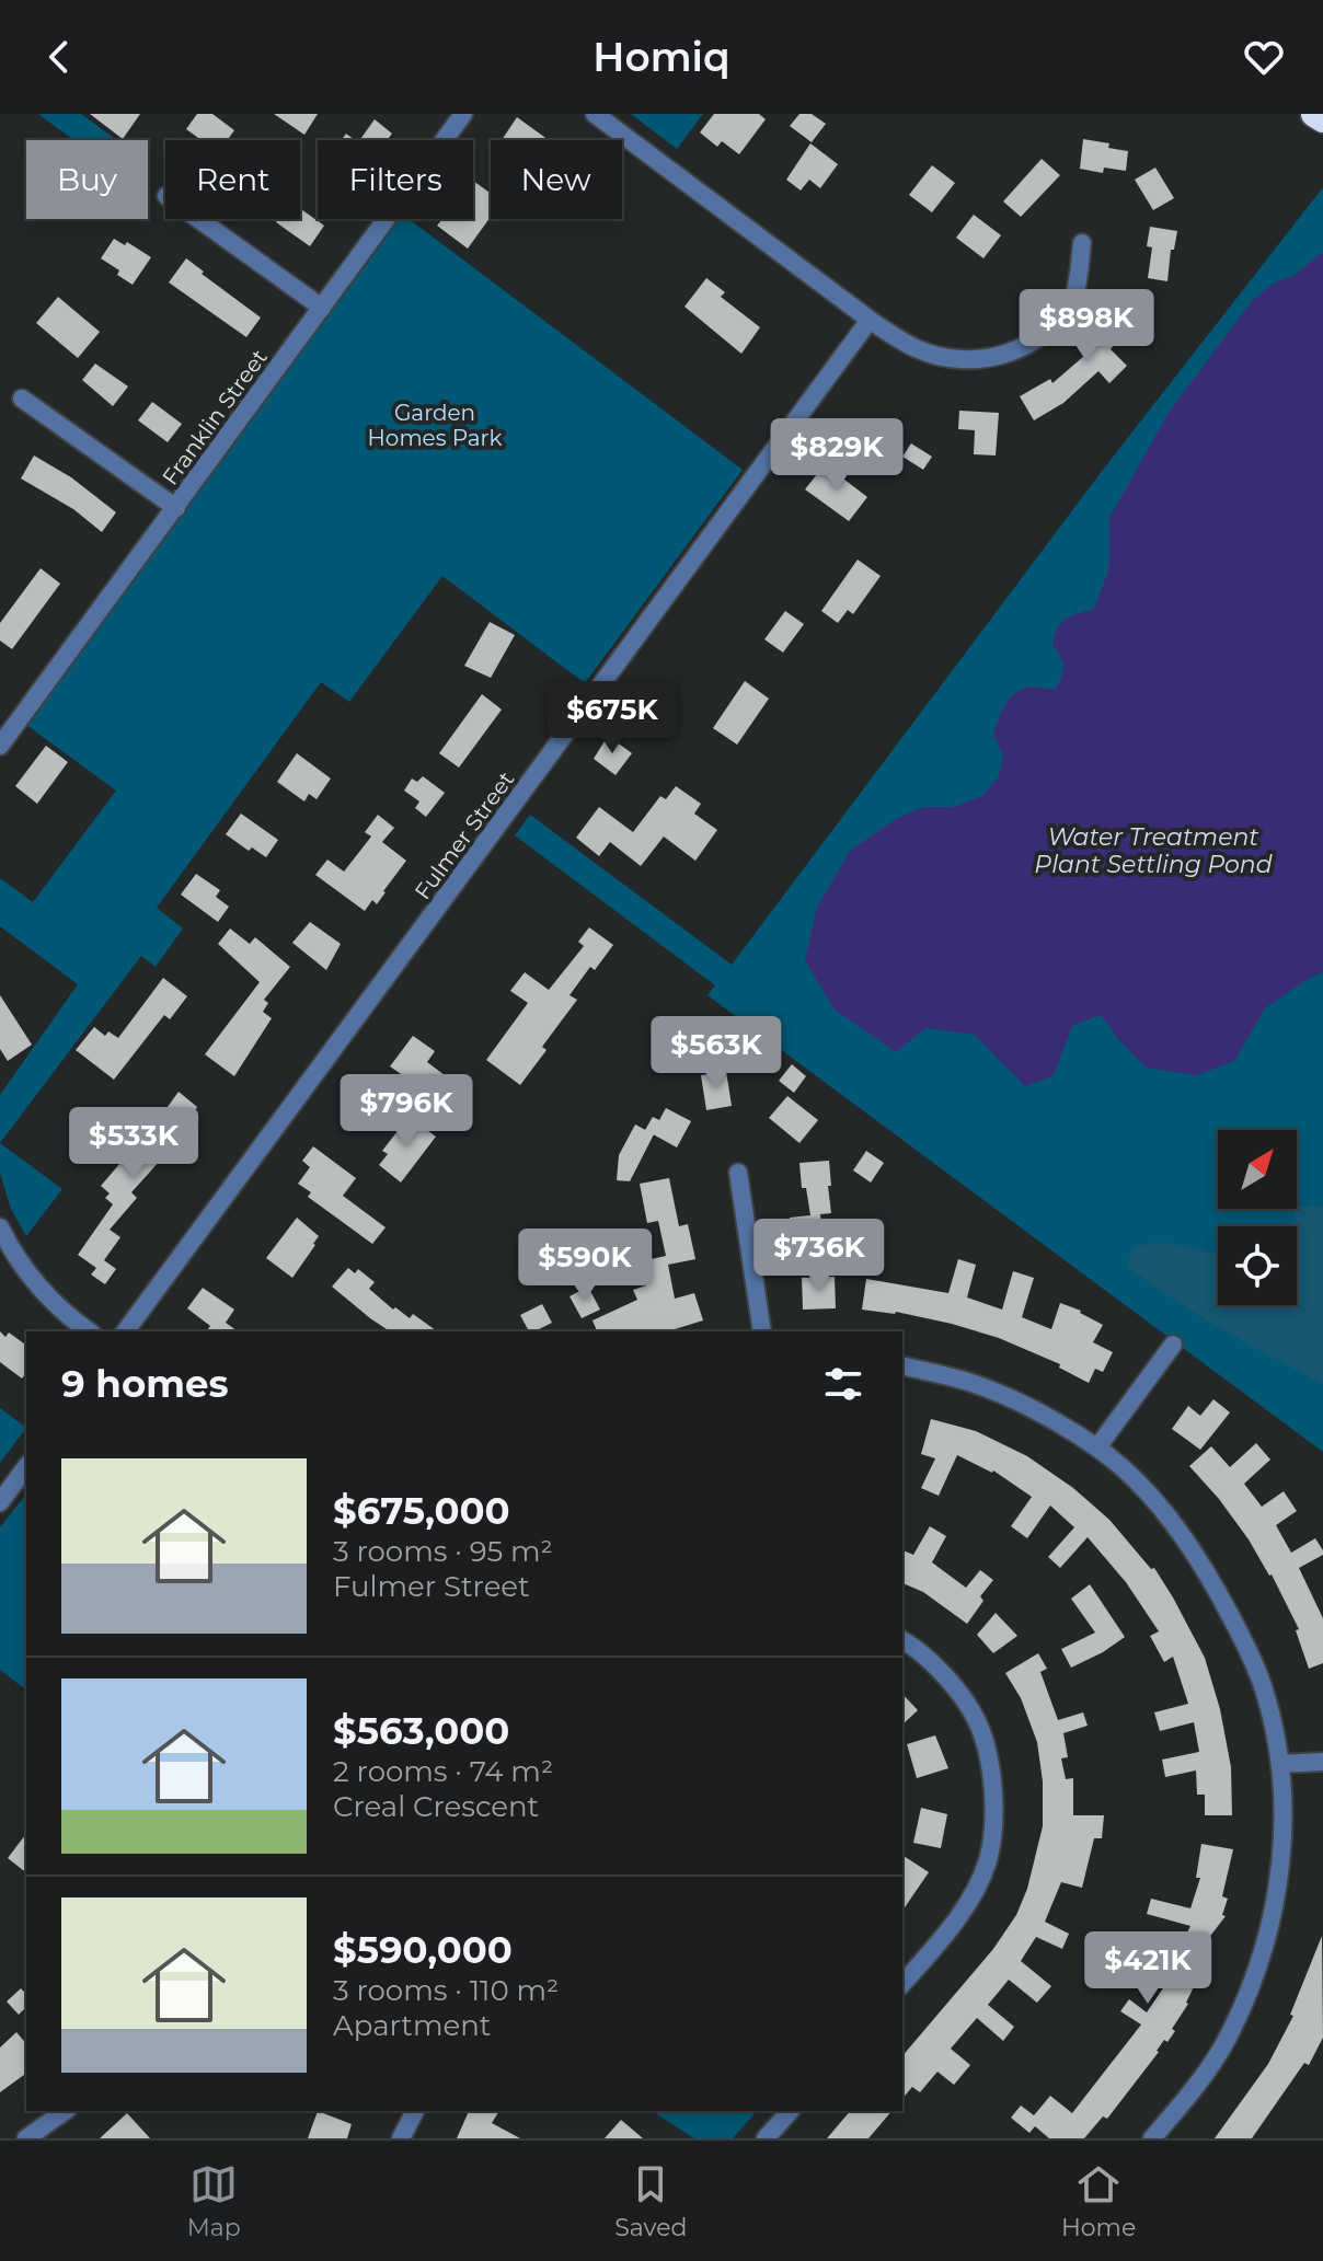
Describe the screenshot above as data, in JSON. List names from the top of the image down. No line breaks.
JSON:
{"streets":{"street":["Franklin Street","Fulmer Street"]},"water":["Water Treatment Plant Settling Pond"],"parks":["Garden Homes Park"],"north":"top right","page":{"header":"Homiq","chip":["Buy","Rent","Filters","New"],"price":["$898K","$829K","$675K","$563K","$796K","$533K","$736K","$590K","$421K"],"heading":"9 homes","list":[{"name":"$675,000","note":"3 rooms · 95 m² · Fulmer Street"},{"name":"$563,000","note":"2 rooms · 74 m² · Creal Crescent"},{"name":"$590,000","note":"3 rooms · 110 m² · Apartment"}],"tabs":["Map","Saved","Home"]}}
